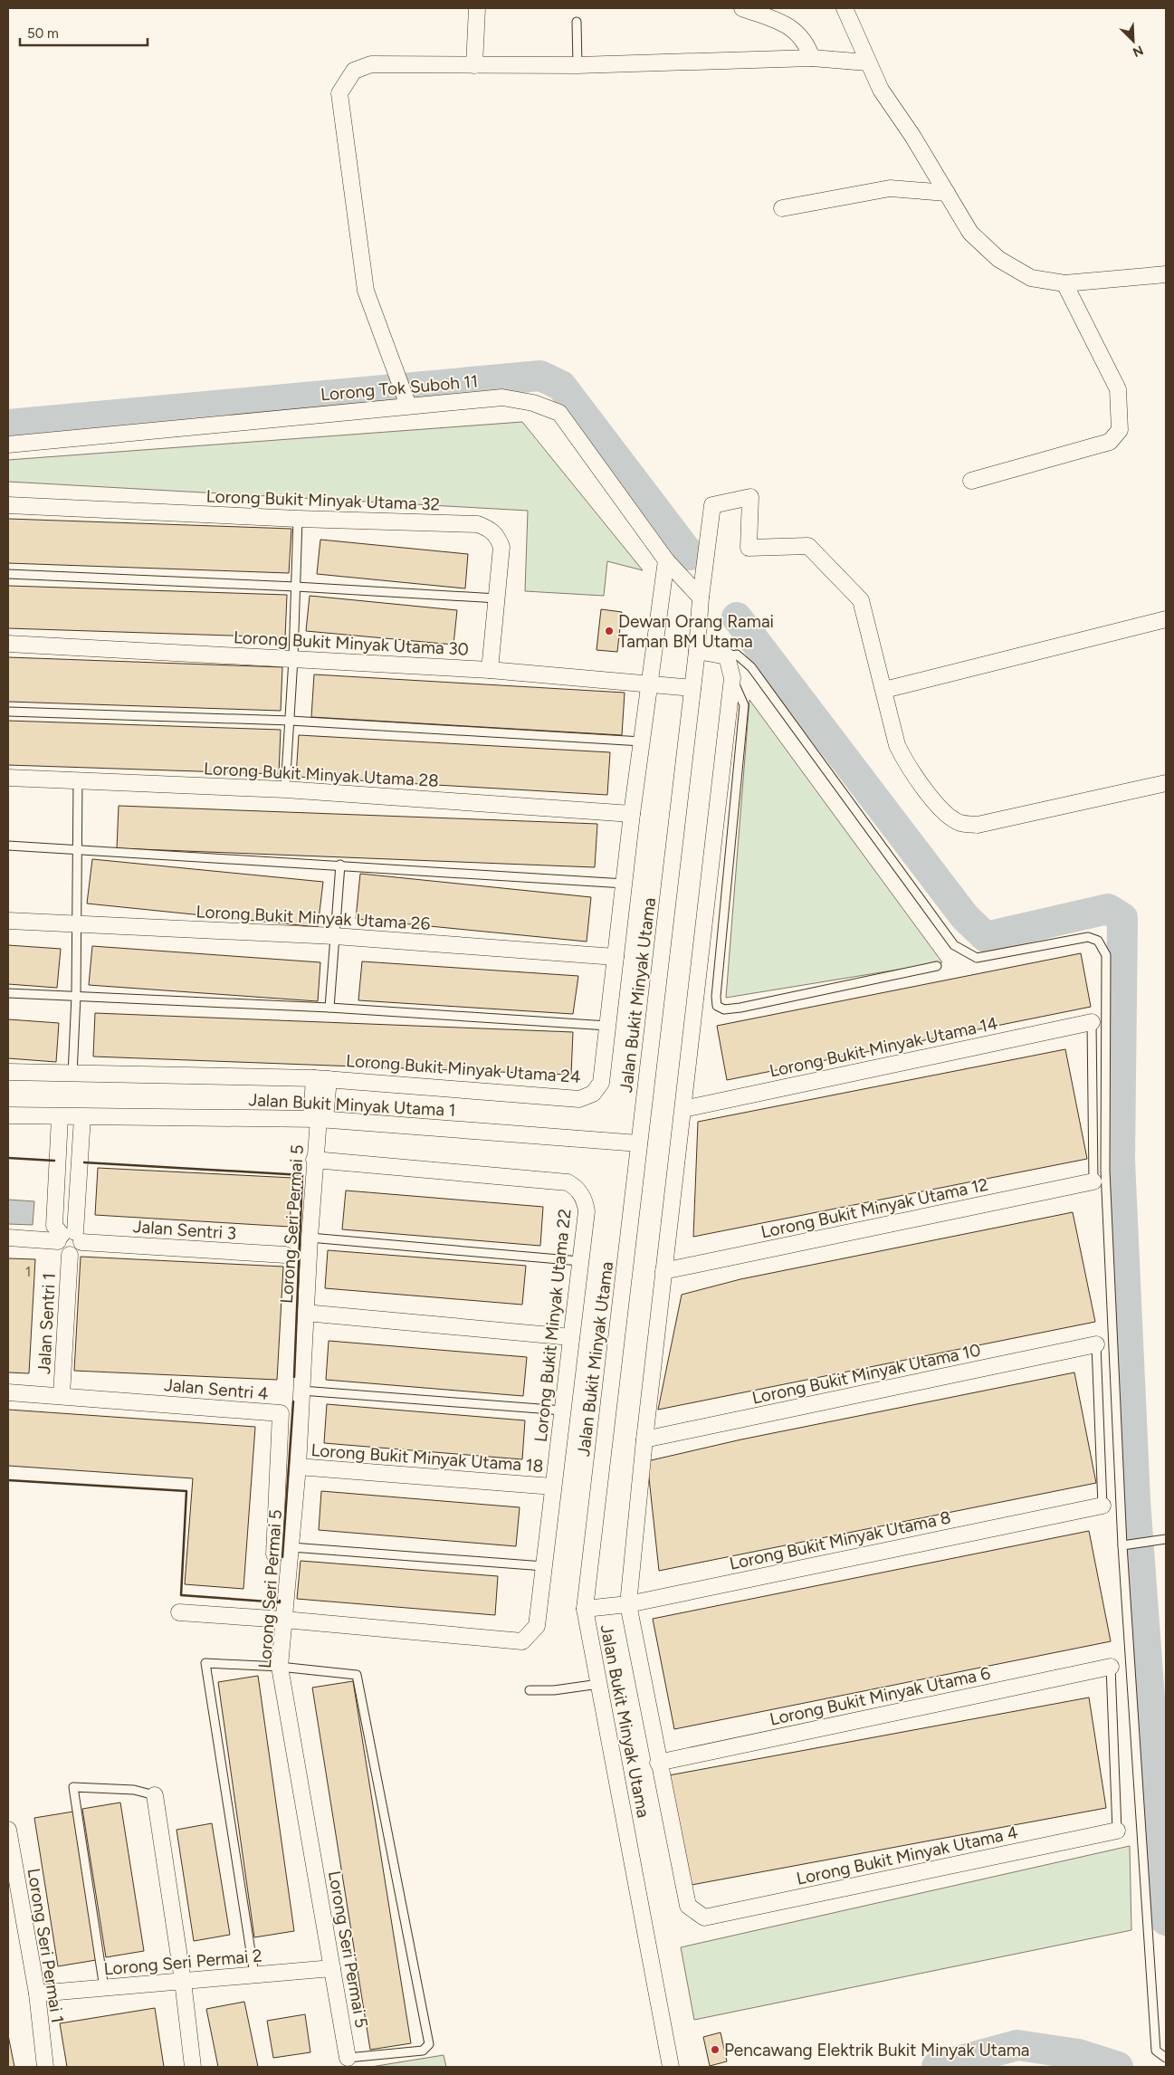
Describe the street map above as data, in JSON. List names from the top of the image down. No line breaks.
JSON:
{"streets":{"street":["Lorong Tok Suboh 11","Lorong Bukit Minyak Utama 32","Lorong Bukit Minyak Utama 30","Lorong Bukit Minyak Utama 28","Lorong Bukit Minyak Utama 26","Jalan Bukit Minyak Utama","Lorong Bukit Minyak Utama 14","Lorong Bukit Minyak Utama 24","Jalan Bukit Minyak Utama 1","Lorong Bukit Minyak Utama 12","Lorong Seri Permai 5","Jalan Sentri 3","Jalan Sentri 1","Lorong Bukit Minyak Utama 22","Lorong Bukit Minyak Utama 10","Jalan Sentri 4","Lorong Bukit Minyak Utama 18","Lorong Bukit Minyak Utama 8","Lorong Bukit Minyak Utama 6","Lorong Bukit Minyak Utama 4","Lorong Seri Permai 1","Lorong Seri Permai 2"]},"crossings":[["Lorong Tok Suboh 11","Jalan Bukit Minyak Utama"],["Lorong Tok Suboh 11","Lorong Bukit Minyak Utama 24"],["Lorong Bukit Minyak Utama 32","Lorong Bukit Minyak Utama 30"],["Lorong Bukit Minyak Utama 30","Jalan Bukit Minyak Utama"],["Lorong Bukit Minyak Utama 30","Lorong Bukit Minyak Utama 24"],["Lorong Bukit Minyak Utama 28","Lorong Bukit Minyak Utama 24"],["Lorong Bukit Minyak Utama 26","Lorong Bukit Minyak Utama 24"],["Jalan Bukit Minyak Utama","Lorong Bukit Minyak Utama 14"],["Jalan Bukit Minyak Utama","Jalan Bukit Minyak Utama 1"],["Jalan Bukit Minyak Utama","Lorong Bukit Minyak Utama 12"],["Jalan Bukit Minyak Utama","Lorong Bukit Minyak Utama 10"],["Jalan Bukit Minyak Utama","Lorong Bukit Minyak Utama 8"],["Jalan Bukit Minyak Utama","Lorong Bukit Minyak Utama 6"],["Jalan Bukit Minyak Utama","Lorong Bukit Minyak Utama 4"],["Lorong Bukit Minyak Utama 24","Lorong Seri Permai 5"],["Jalan Bukit Minyak Utama 1","Lorong Seri Permai 5"],["Lorong Seri Permai 5","Lorong Bukit Minyak Utama 22"],["Lorong Seri Permai 5","Lorong Bukit Minyak Utama 18"],["Lorong Seri Permai 5","Lorong Seri Permai 2"],["Jalan Sentri 3","Jalan Sentri 1"],["Jalan Sentri 1","Jalan Sentri 4"],["Lorong Bukit Minyak Utama 22","Lorong Bukit Minyak Utama 18"],["Lorong Seri Permai 1","Lorong Seri Permai 2"]],"places":["Dewan Orang Ramai Taman BM Utama","Pencawang Elektrik Bukit Minyak Utama"],"house_numbers":["1"],"scale_bar":"50 m","north":"bottom right"}
